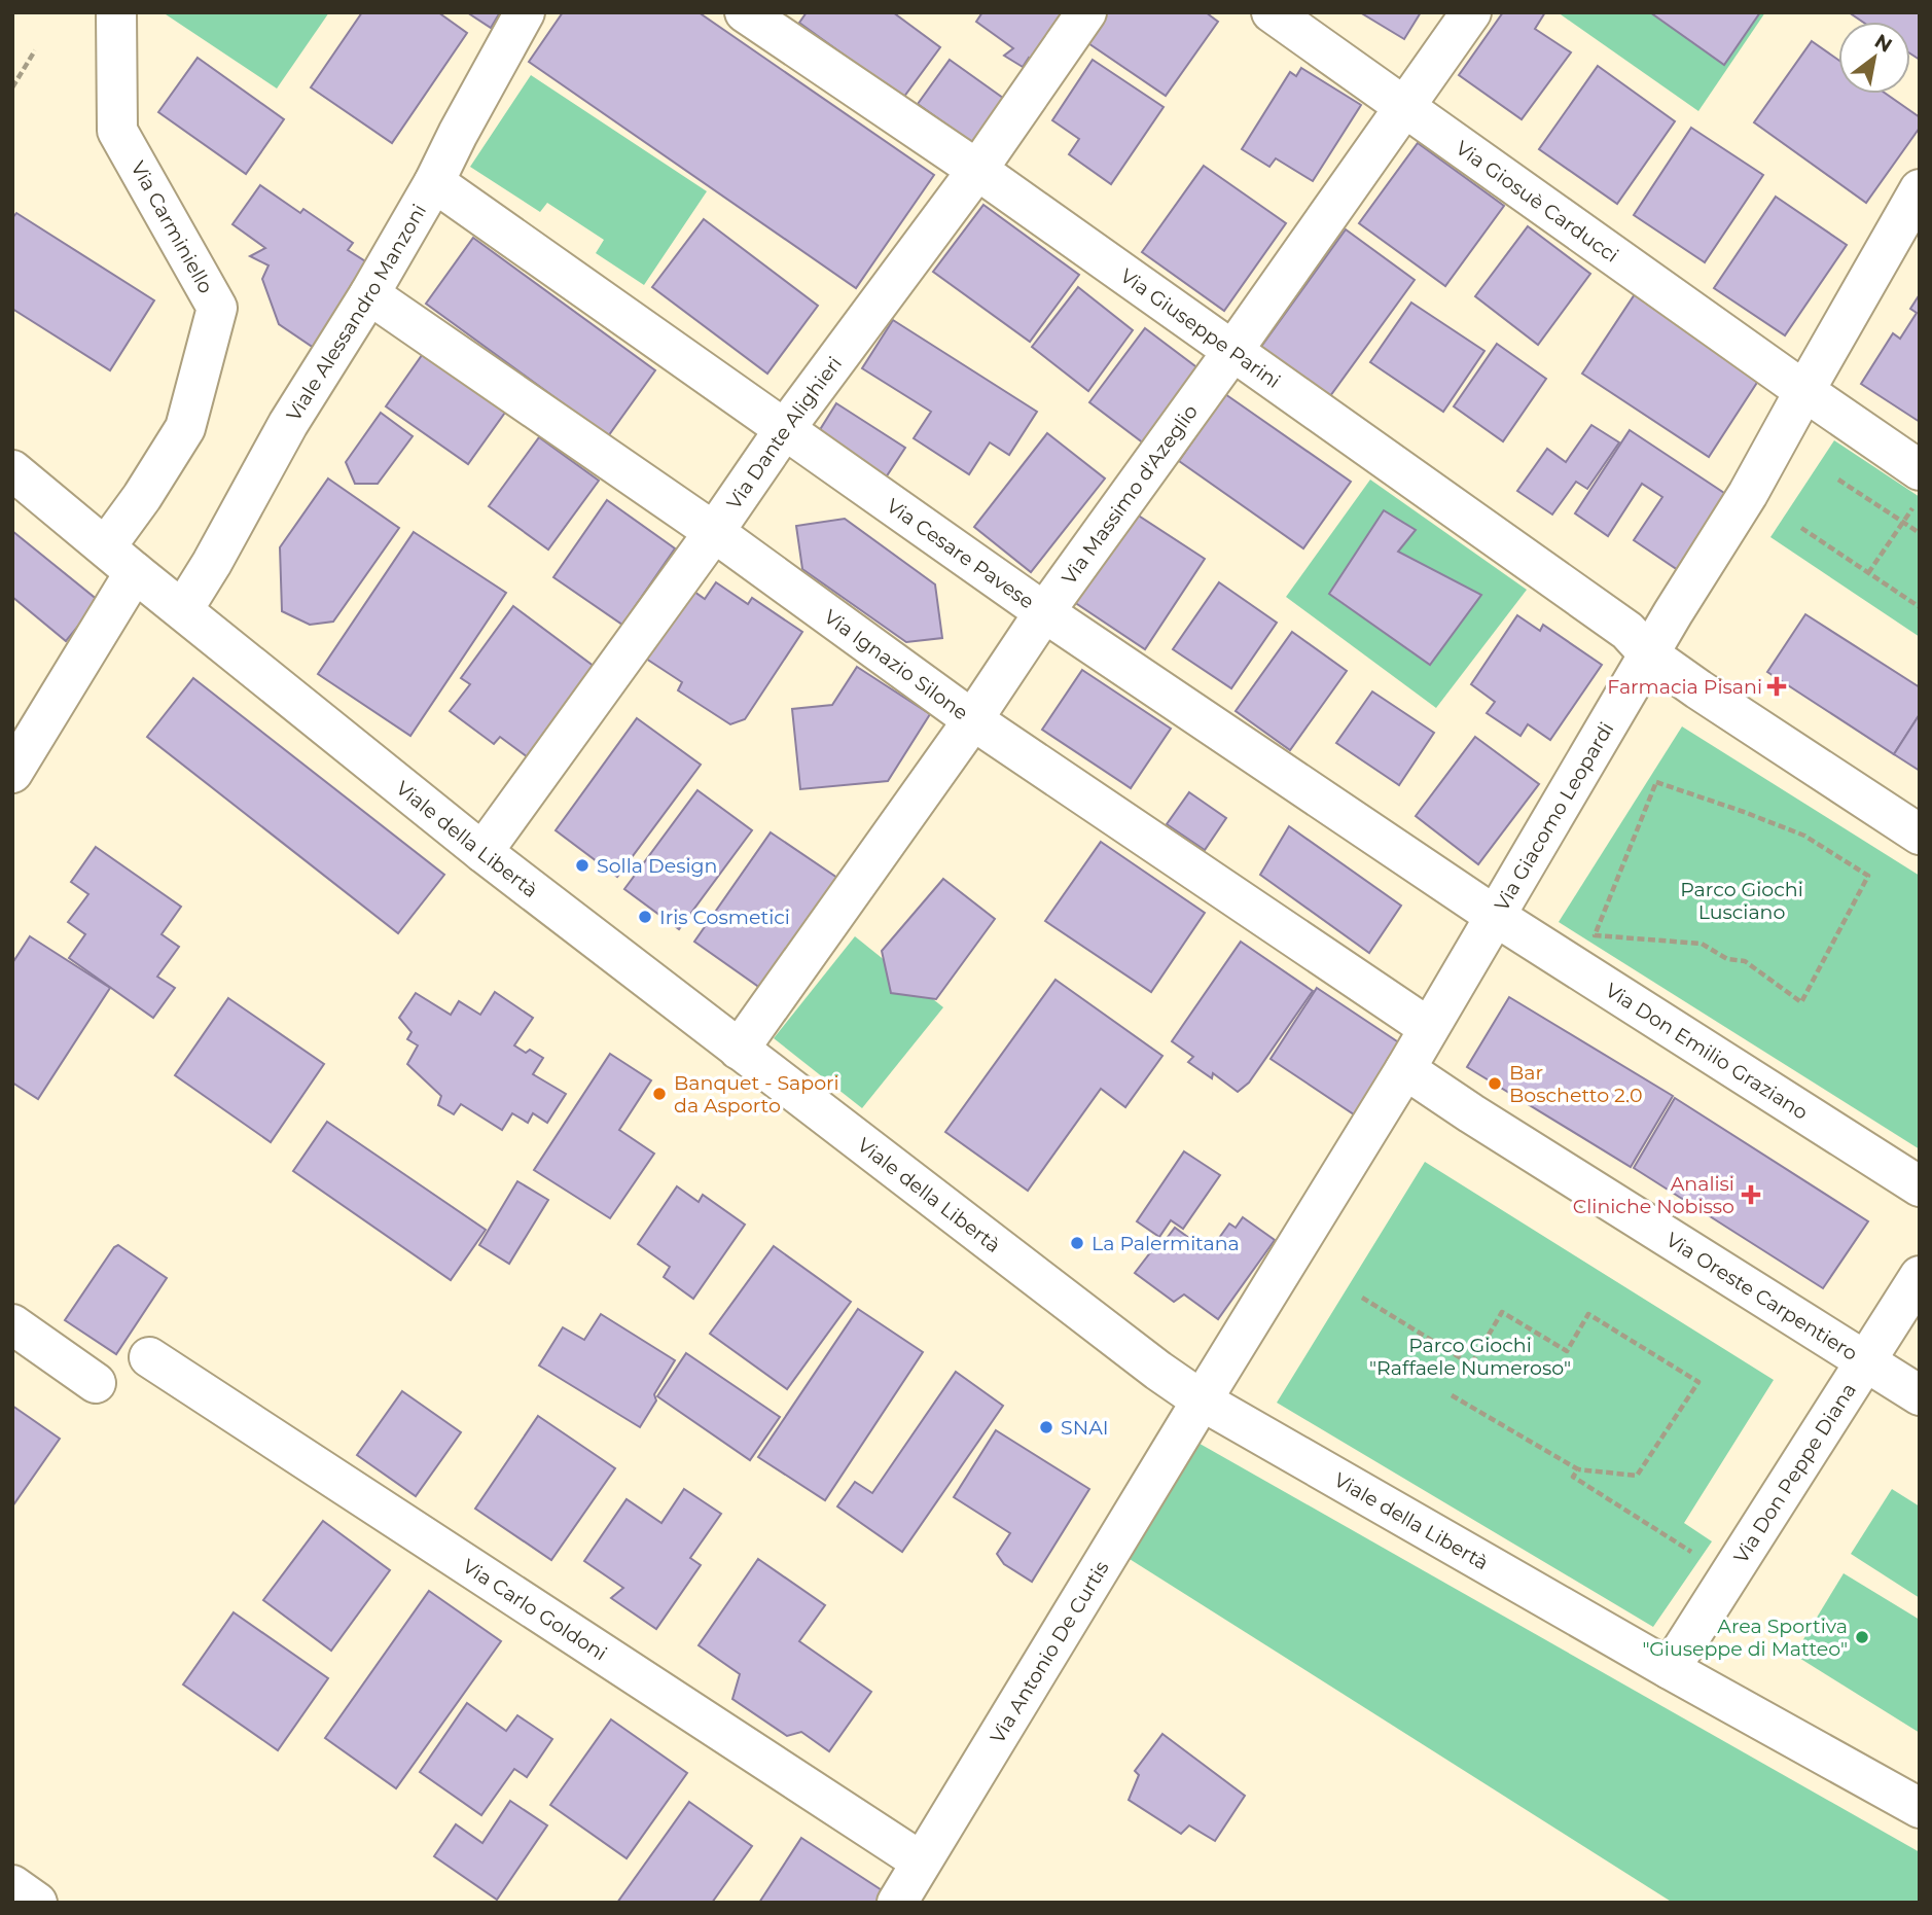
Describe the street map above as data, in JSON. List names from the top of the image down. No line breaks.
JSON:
{"streets":{"street":["Via Giosuè Carducci","Via Carminiello","Viale Alessandro Manzoni","Via Giuseppe Parini","Via Dante Alighieri","Via Massimo d'Azeglio","Via Cesare Pavese","Via Ignazio Silone","Via Giacomo Leopardi","Viale della Libertà","Via Don Emilio Graziano","Via Oreste Carpentiero","Via Don Peppe Diana","Via Carlo Goldoni","Via Antonio De Curtis"]},"crossings":[["Via Giosuè Carducci","Via Massimo d'Azeglio"],["Via Giosuè Carducci","Via Giacomo Leopardi"],["Via Carminiello","Viale della Libertà"],["Viale Alessandro Manzoni","Via Cesare Pavese"],["Viale Alessandro Manzoni","Via Ignazio Silone"],["Viale Alessandro Manzoni","Viale della Libertà"],["Via Giuseppe Parini","Via Dante Alighieri"],["Via Giuseppe Parini","Via Massimo d'Azeglio"],["Via Giuseppe Parini","Via Giacomo Leopardi"],["Via Dante Alighieri","Via Cesare Pavese"],["Via Dante Alighieri","Via Ignazio Silone"],["Via Dante Alighieri","Viale della Libertà"],["Via Massimo d'Azeglio","Via Cesare Pavese"],["Via Massimo d'Azeglio","Via Ignazio Silone"],["Via Massimo d'Azeglio","Viale della Libertà"],["Via Cesare Pavese","Via Giacomo Leopardi"],["Via Cesare Pavese","Via Don Emilio Graziano"],["Via Ignazio Silone","Via Giacomo Leopardi"],["Via Giacomo Leopardi","Viale della Libertà"],["Via Giacomo Leopardi","Via Don Emilio Graziano"],["Via Giacomo Leopardi","Via Oreste Carpentiero"],["Via Giacomo Leopardi","Via Antonio De Curtis"],["Viale della Libertà","Via Don Peppe Diana"],["Viale della Libertà","Via Antonio De Curtis"],["Via Oreste Carpentiero","Via Don Peppe Diana"],["Via Carlo Goldoni","Via Antonio De Curtis"]],"parks":["Parco Giochi Lusciano","Parco Giochi \"Raffaele Numeroso\""],"places":{"health":["Farmacia Pisani","Analisi Cliniche Nobisso"],"other":["Solla Design","Iris Cosmetici","Bar Boschetto 2.0","Banquet - Sapori da Asporto","La Palermitana","SNAI","Area Sportiva \"Giuseppe di Matteo\""]},"north":"top right"}
